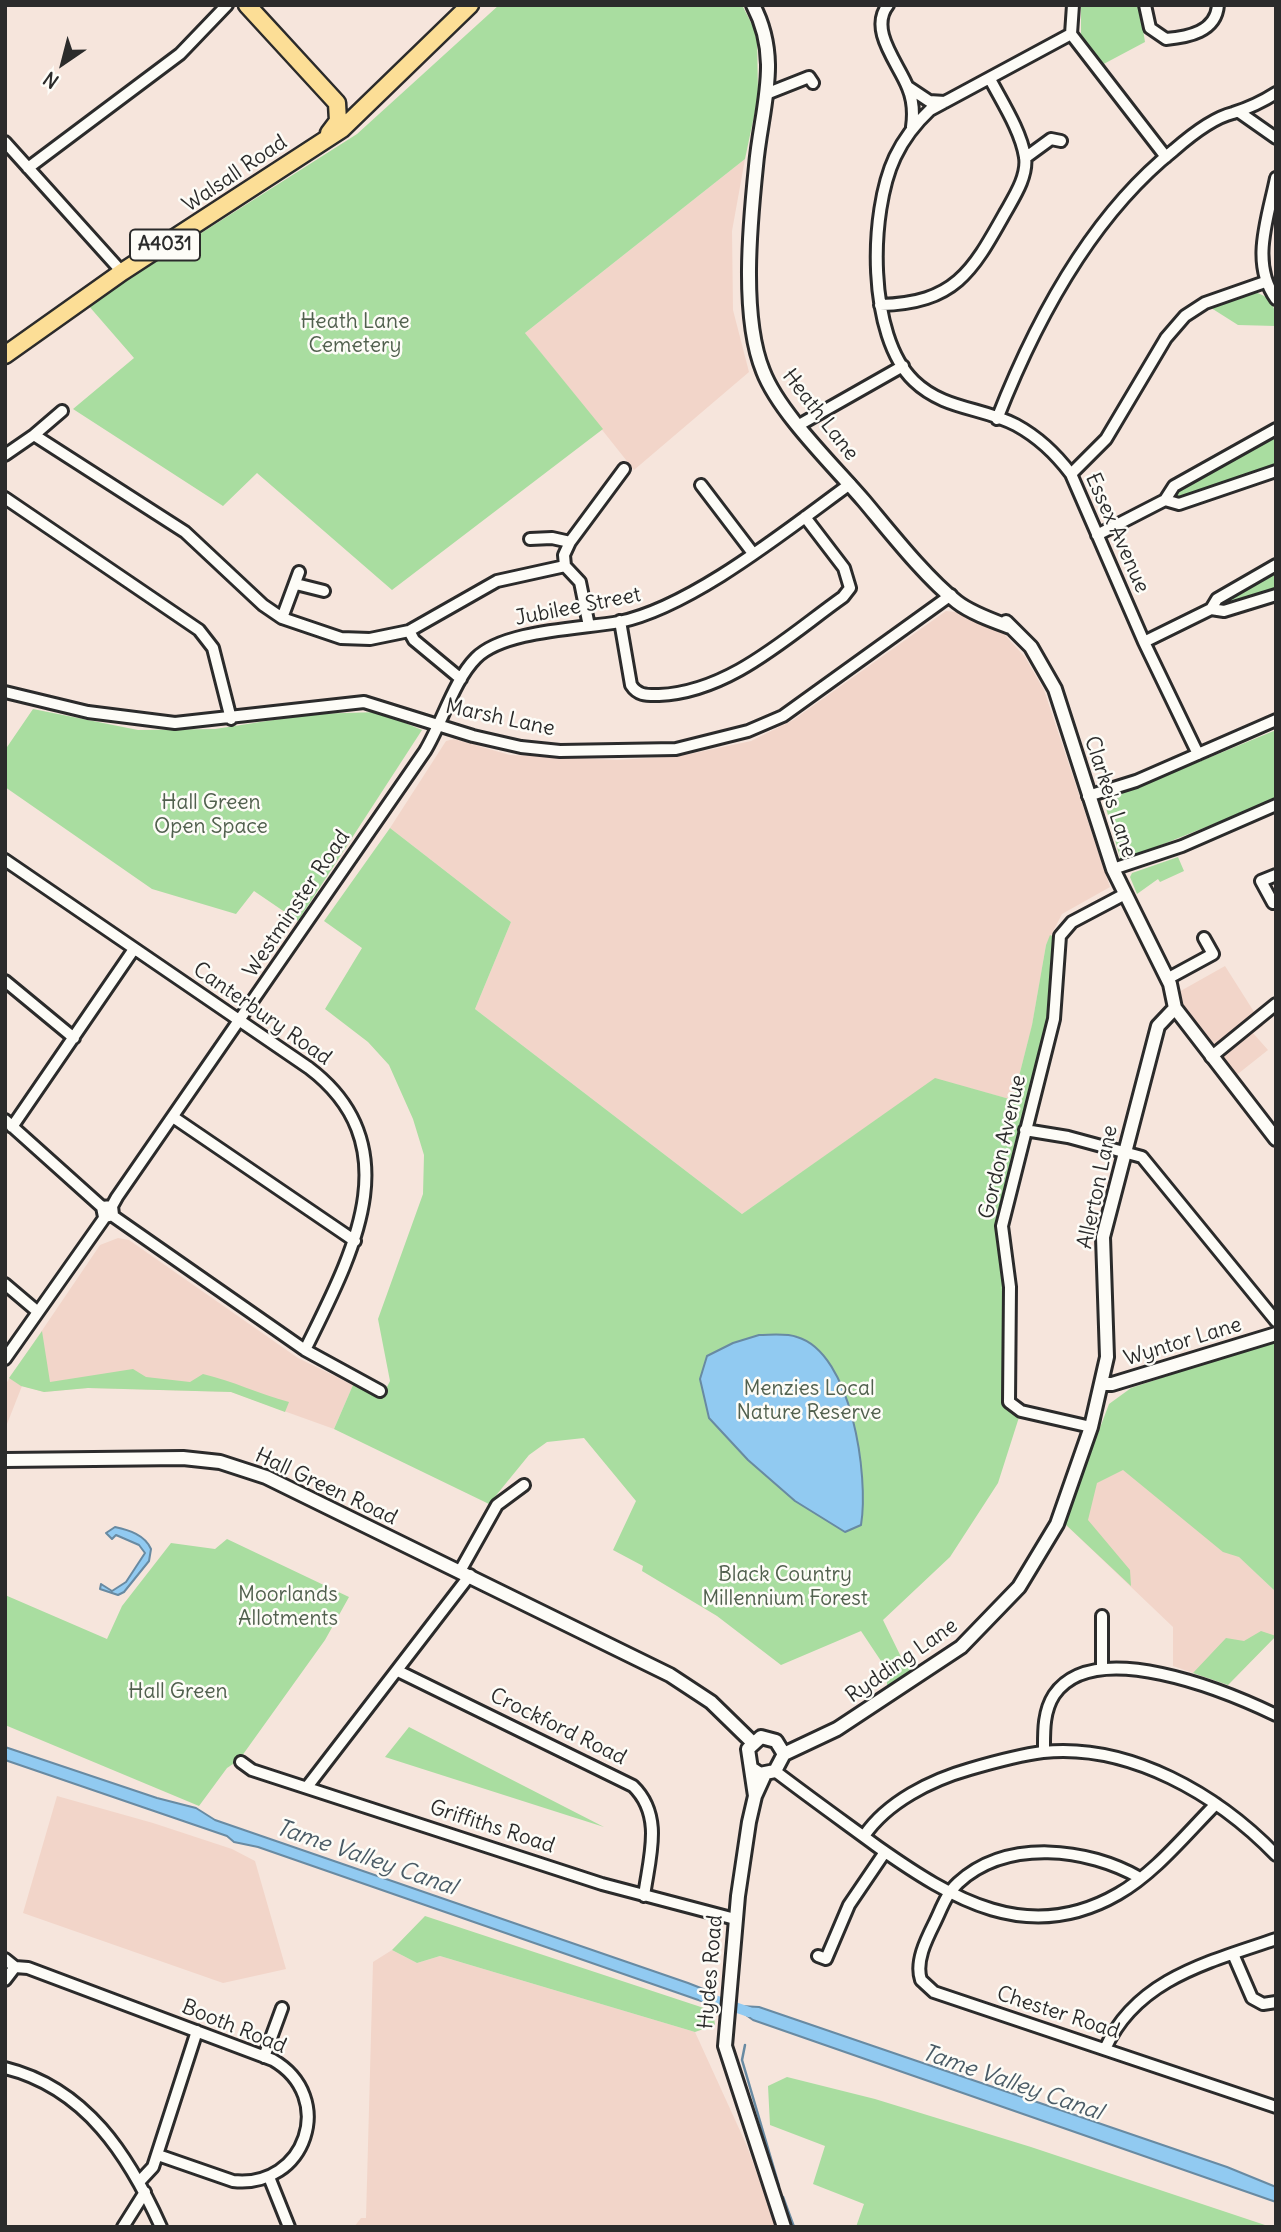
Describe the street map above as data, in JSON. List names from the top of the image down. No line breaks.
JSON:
{"streets":{"main road":["Walsall Road","A4031"],"street":["Heath Lane","Essex Avenue","Jubilee Street","Marsh Lane","Clarke's Lane","Westminster Road","Canterbury Road","Gordon Avenue","Allerton Lane","Wyntor Lane","Hall Green Road","Rydding Lane","Crockford Road","Griffiths Road","Hydes Road","Chester Road","Booth Road"]},"crossings":[["Walsall Road","A4031"],["Heath Lane","Jubilee Street"],["Heath Lane","Marsh Lane"],["Heath Lane","Clarke's Lane"],["Jubilee Street","Marsh Lane"],["Jubilee Street","Westminster Road"],["Marsh Lane","Clarke's Lane"],["Marsh Lane","Westminster Road"],["Clarke's Lane","Gordon Avenue"],["Clarke's Lane","Allerton Lane"],["Westminster Road","Canterbury Road"],["Gordon Avenue","Rydding Lane"],["Allerton Lane","Wyntor Lane"],["Allerton Lane","Rydding Lane"],["Wyntor Lane","Rydding Lane"],["Rydding Lane","Hydes Road"],["Crockford Road","Griffiths Road"],["Griffiths Road","Hydes Road"]],"water":["Tame Valley Canal"],"parks":["Heath Lane Cemetery","Hall Green Open Space","Menzies Local Nature Reserve","Black Country Millennium Forest","Moorlands Allotments","Hall Green"],"north":"bottom left"}
